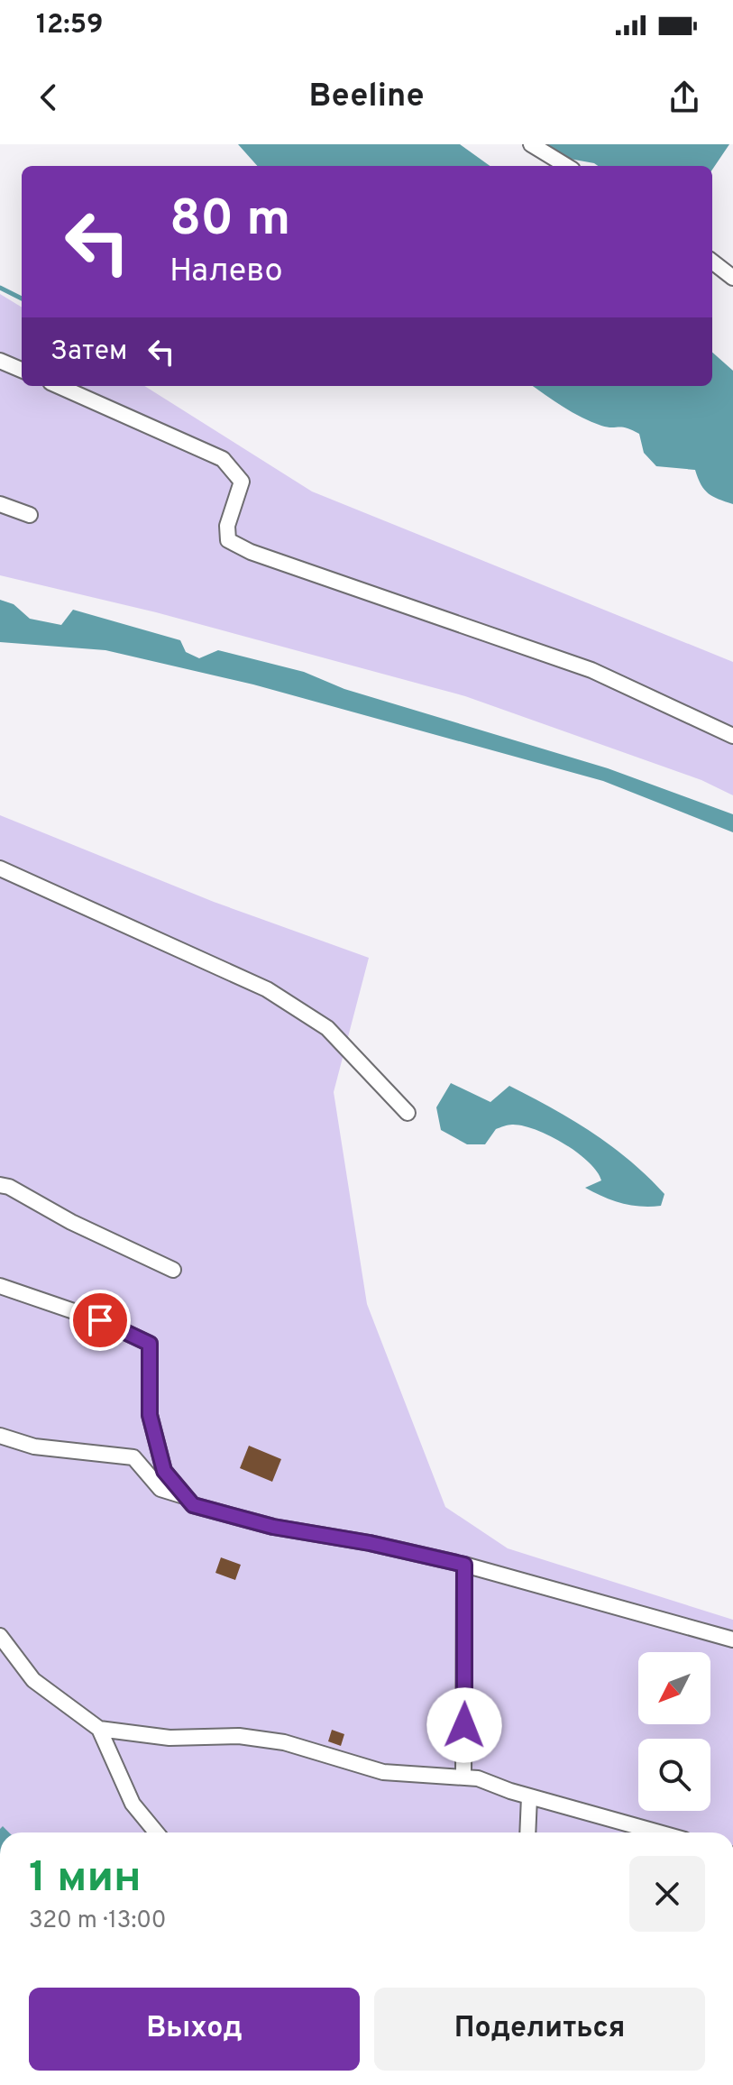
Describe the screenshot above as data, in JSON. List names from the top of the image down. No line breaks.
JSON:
{"north":"bottom left","page":{"status":"12:59","header":"Beeline","turn":["80 m","Налево"],"then":"Затем","heading":["1 мин","320 m · 13:00"],"buttons":["Выход","Поделиться"]}}
